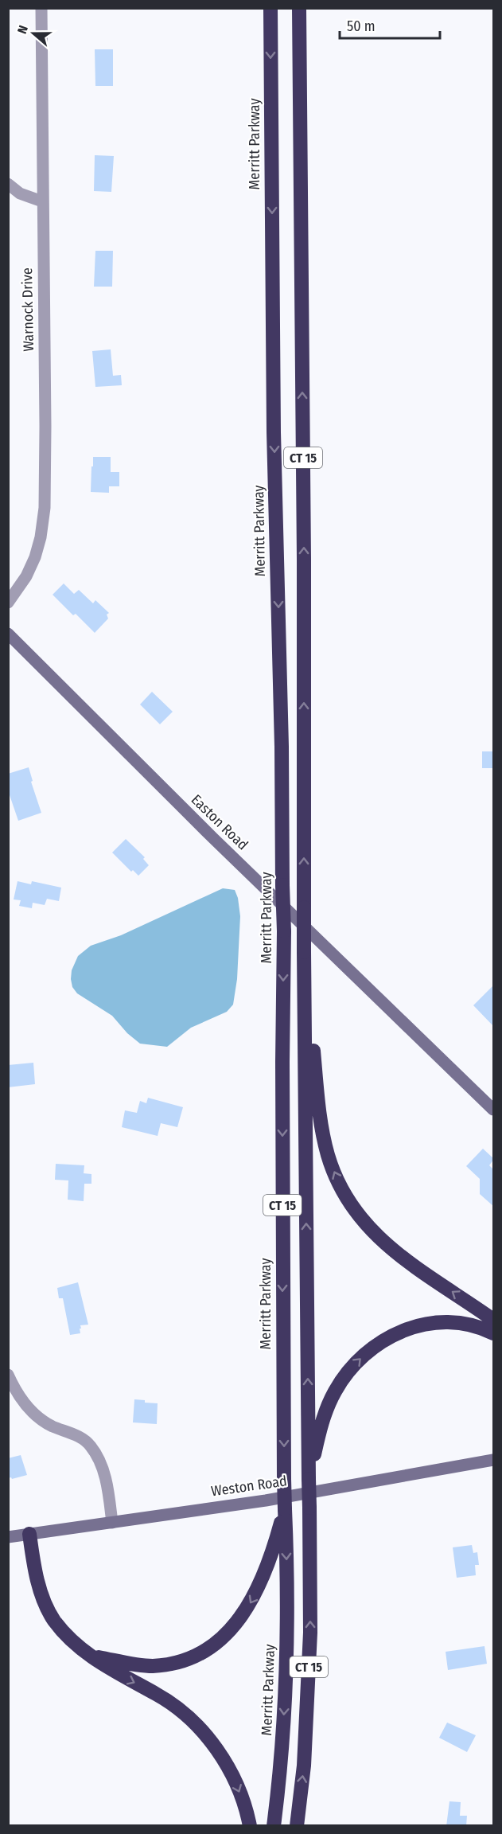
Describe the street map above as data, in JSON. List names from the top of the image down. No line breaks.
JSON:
{"streets":{"highway":["Merritt Parkway","CT 15"],"main road":["Easton Road","Weston Road"],"street":["Warnock Drive"]},"scale_bar":"50 m","north":"left"}
